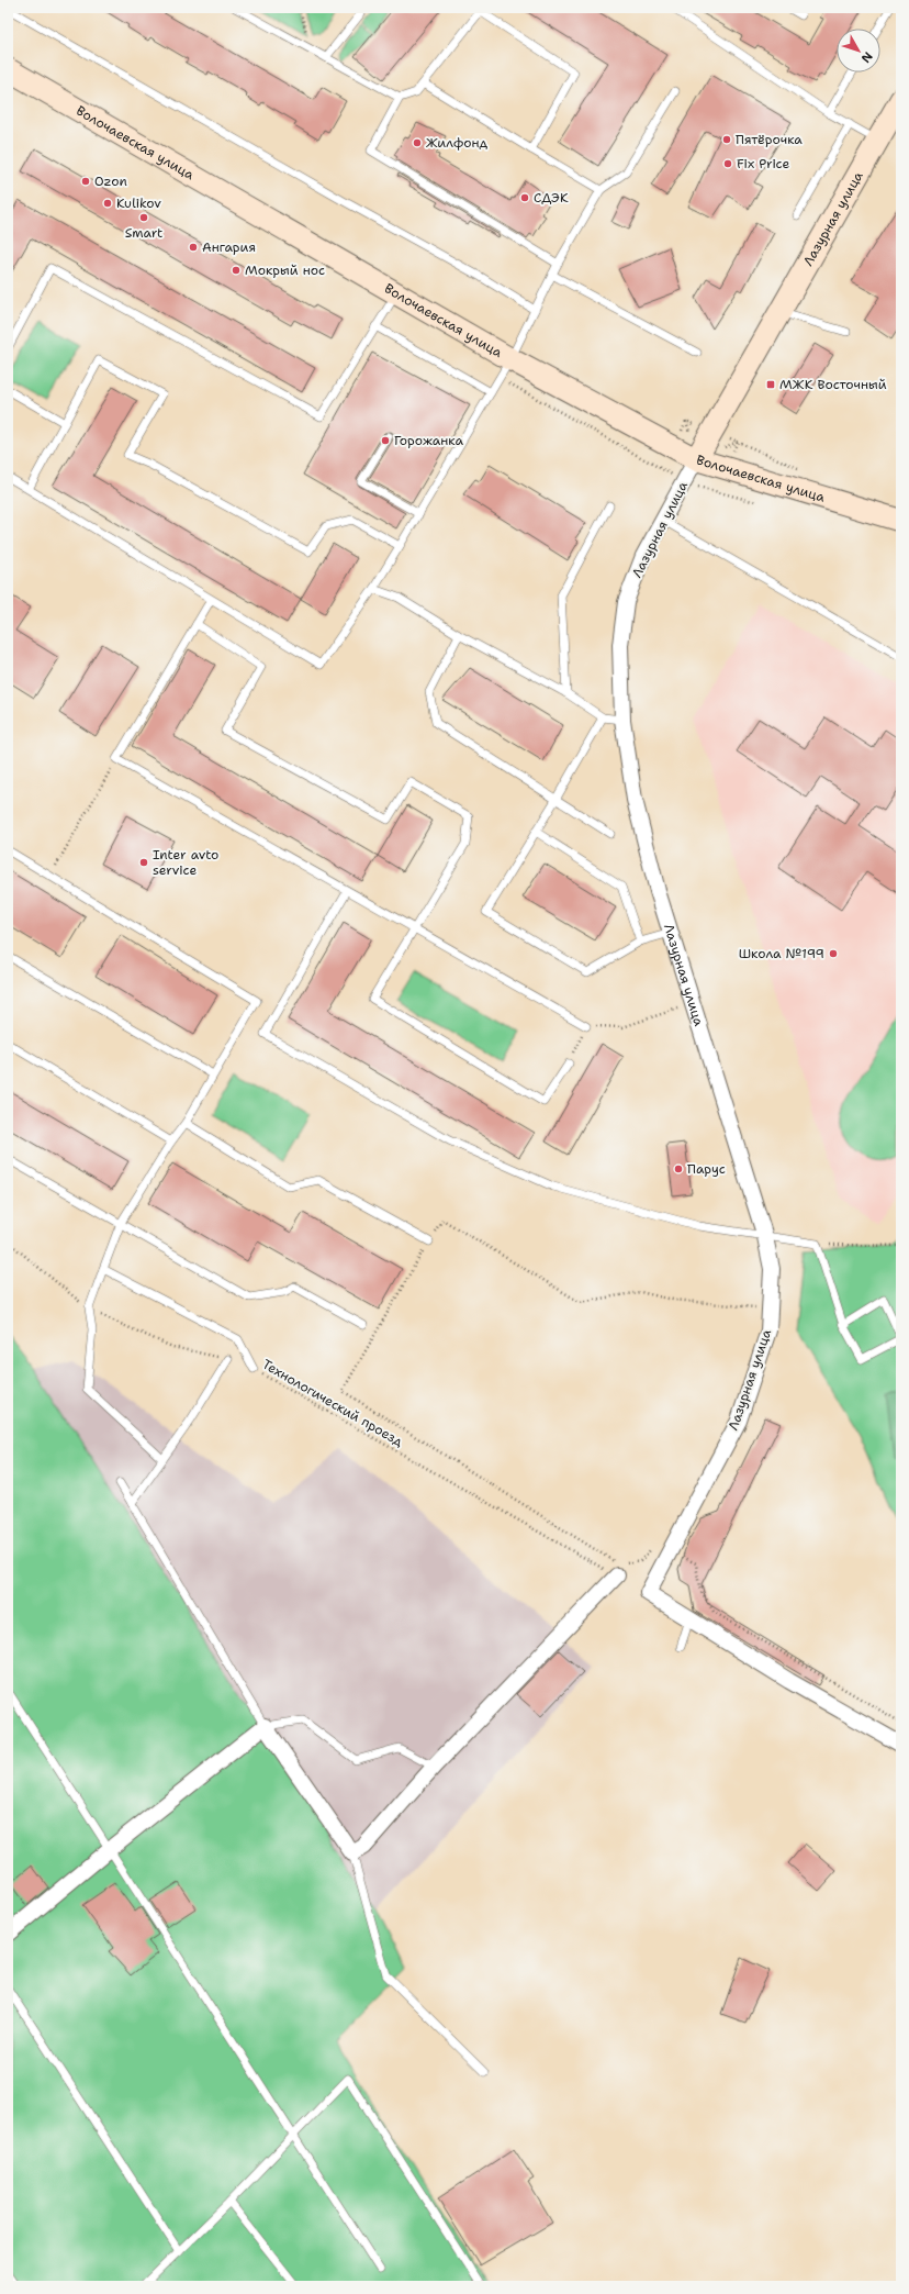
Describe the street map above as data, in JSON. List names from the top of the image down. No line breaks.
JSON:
{"streets":{"street":["Волочаевская улица","Лазурная улица"],"path":["Технологический проезд"]},"crossings":[["Волочаевская улица","Лазурная улица"]],"places":{"other":["Пятёрочка","Жилфонд","Fix Price","Ozon","СДЭК","Kulikov","Smart","Ангария","Мокрый нос","Горожанка","Inter avto service","Школа №199","Парус"],"transit":["МЖК Восточный"]},"north":"bottom right"}
